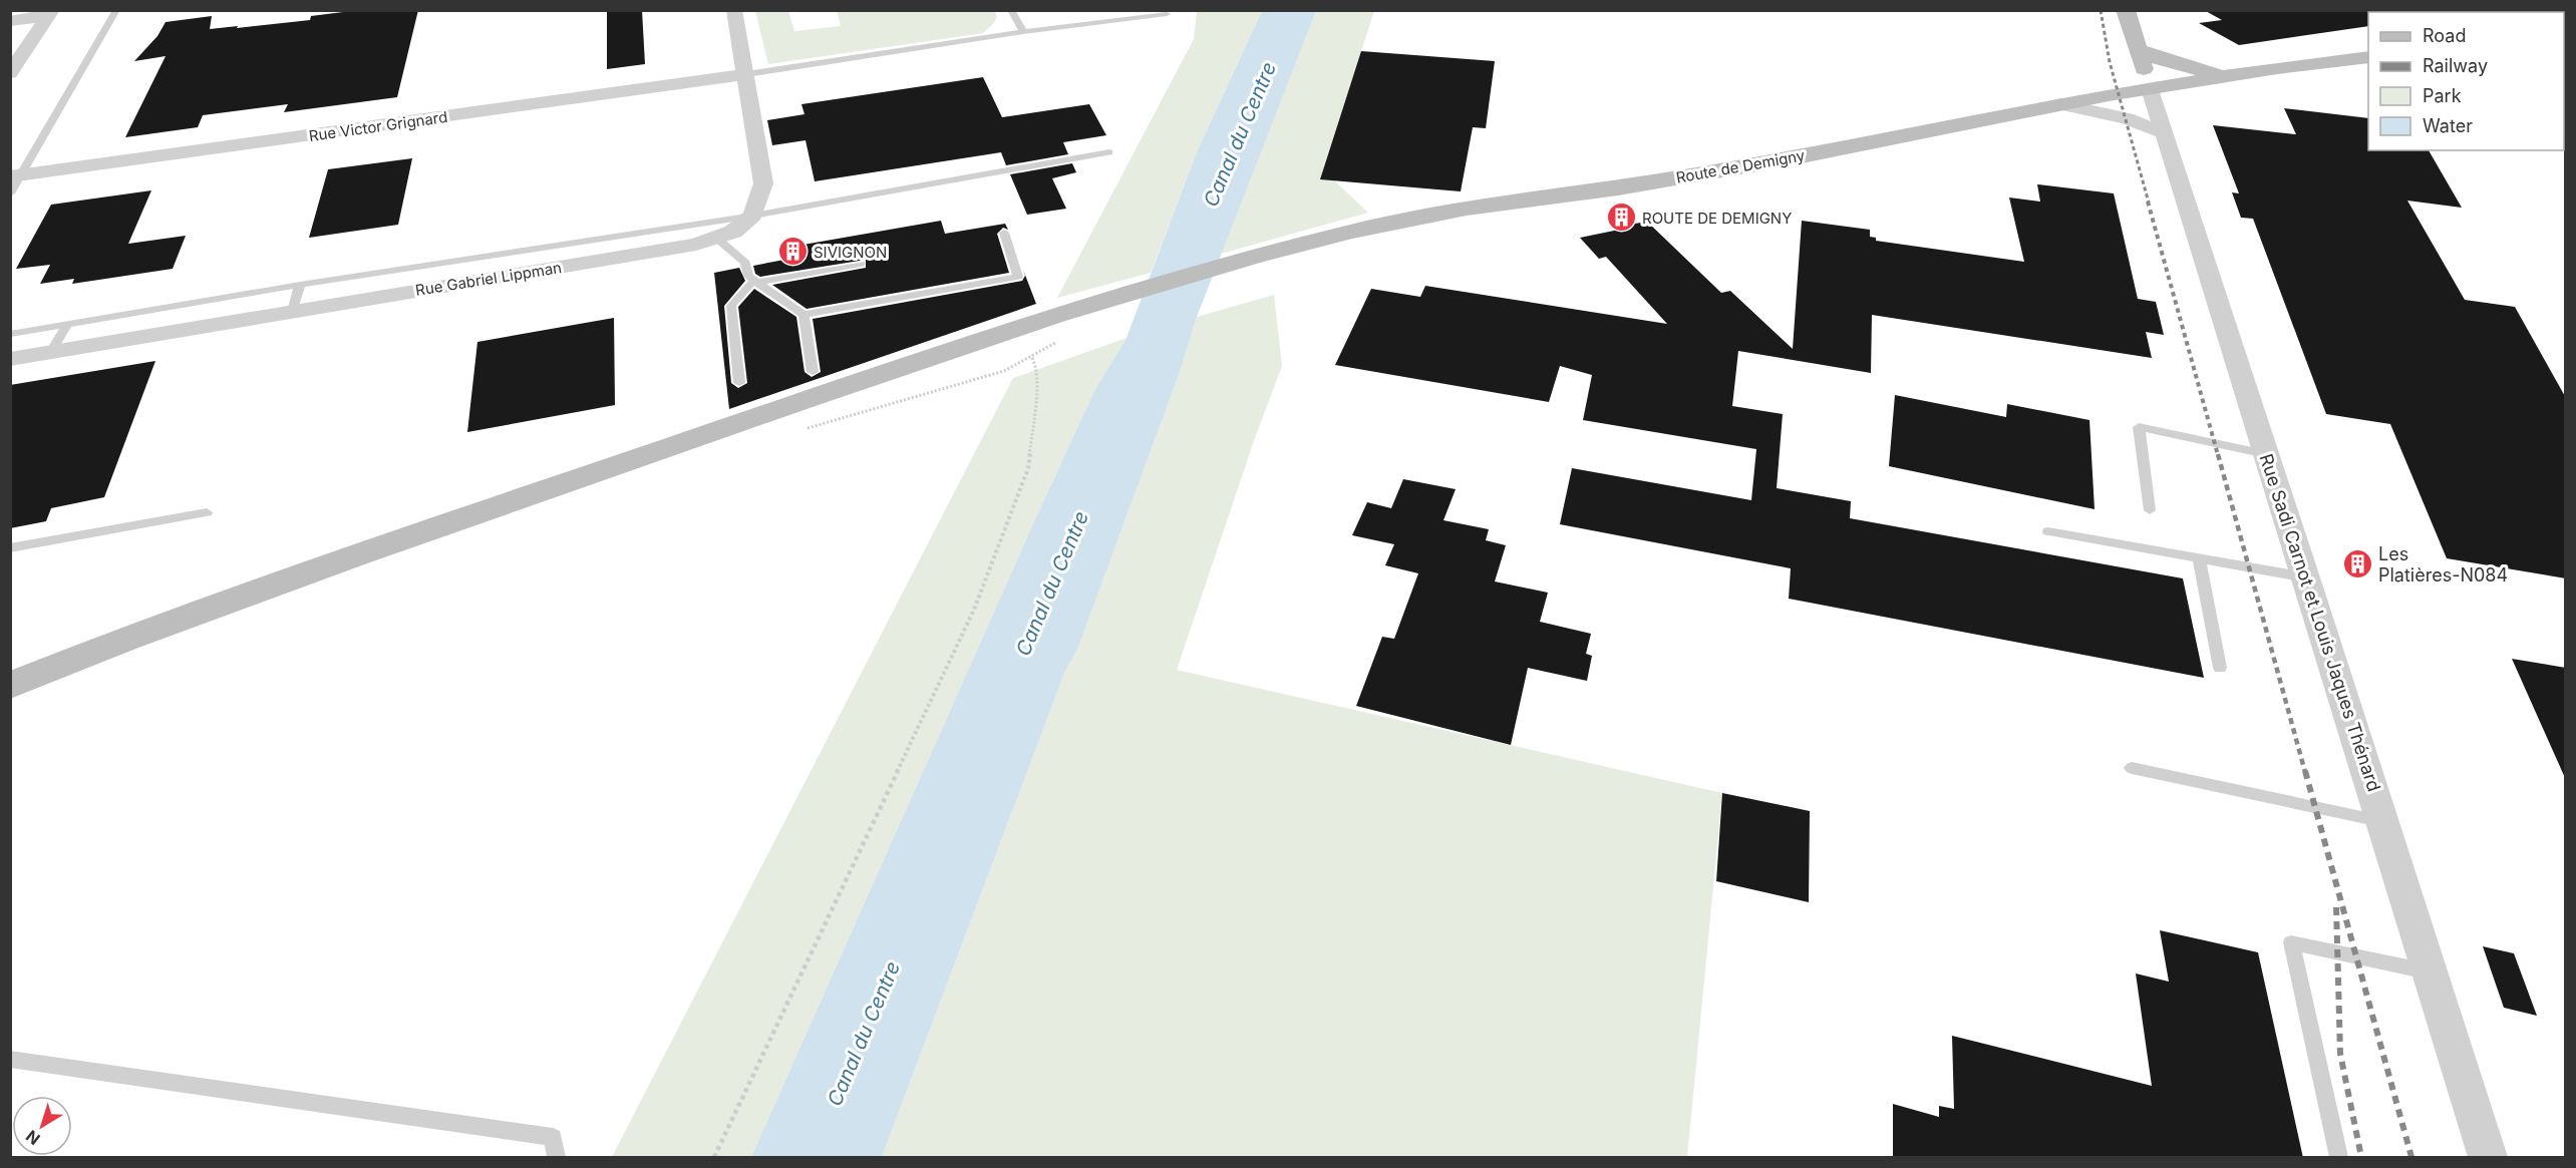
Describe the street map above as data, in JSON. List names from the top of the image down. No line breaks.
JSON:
{"streets":{"main road":["Route de Demigny"],"street":["Rue Victor Grignard","Rue Gabriel Lippman","Rue Sadi Carnot et Louis Jaques Thénard"]},"crossings":[["Route de Demigny","Rue Sadi Carnot et Louis Jaques Thénard"]],"water":["Canal du Centre"],"places":{"building":["ROUTE DE DEMIGNY","SIVIGNON","Les Platières-N084"]},"legend":["Road","Railway","Park","Water"],"north":"bottom left"}
